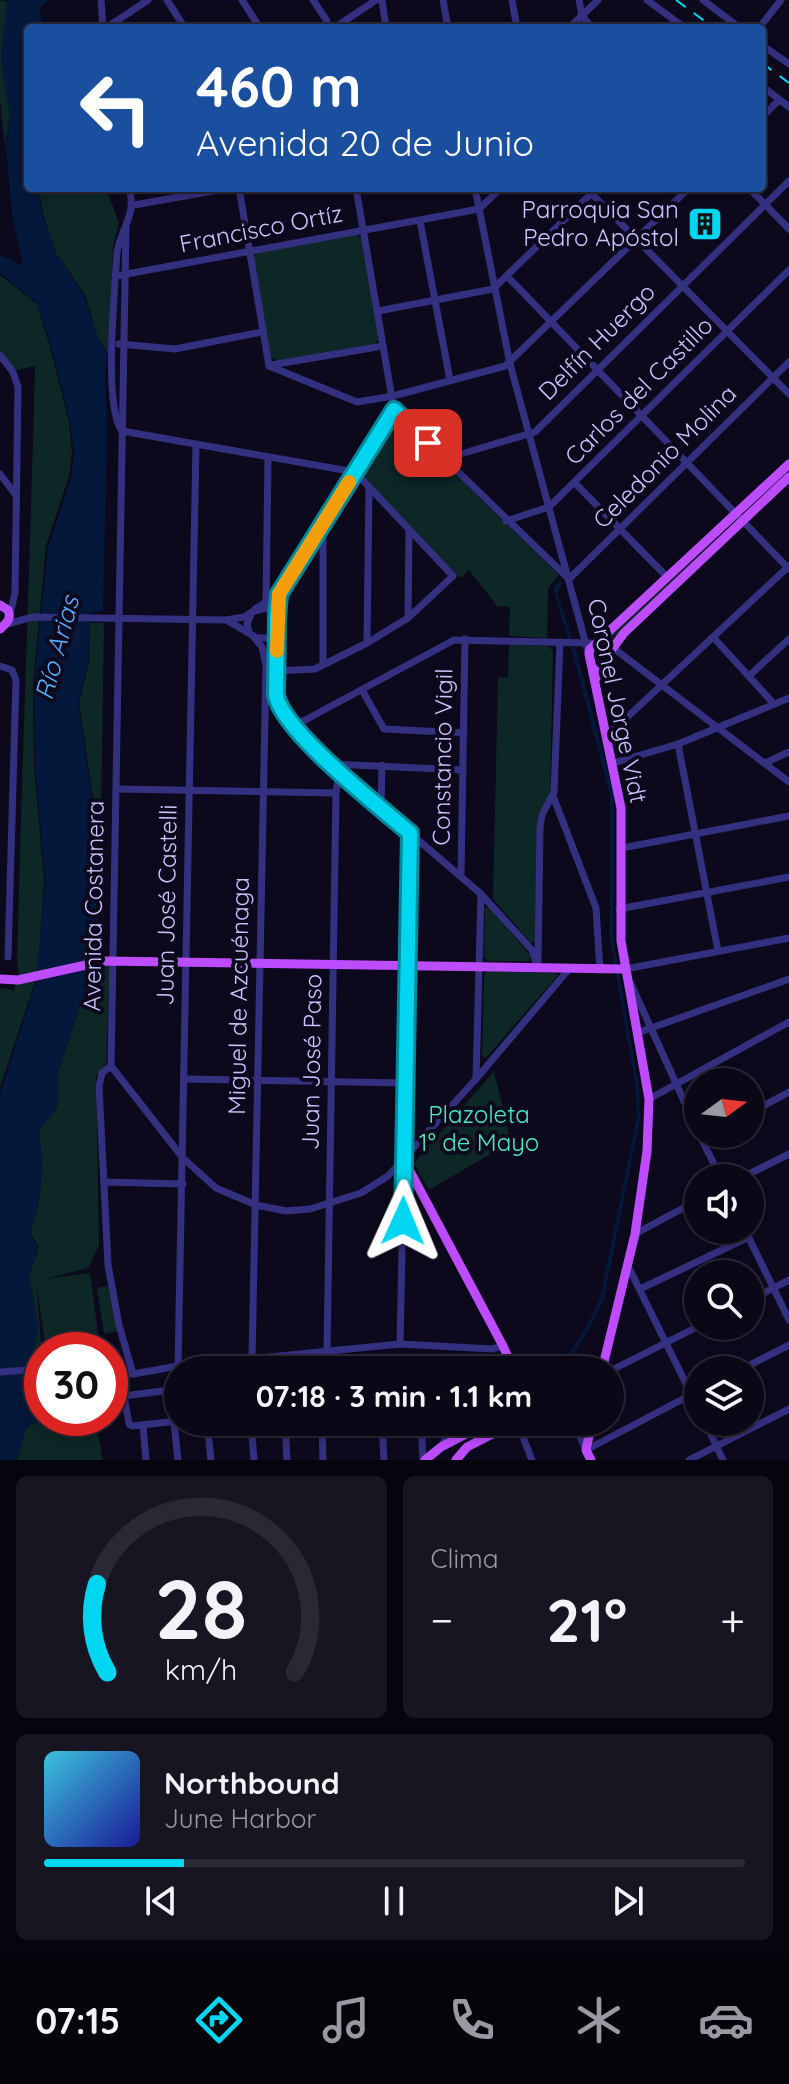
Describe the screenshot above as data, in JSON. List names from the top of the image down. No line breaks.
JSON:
{"streets":{"main road":["Coronel Jorge Vidt"],"street":["Francisco Ortíz","Delfín Huergo","Carlos del Castillo","Celedonio Molina","Constancio Vigil","Juan José Castelli","Avenida Costanera","Miguel de Azcuénaga","Juan José Paso"]},"crossings":[["Francisco Ortíz","Coronel Jorge Vidt"],["Francisco Ortíz","Avenida Costanera"],["Delfín Huergo","Coronel Jorge Vidt"],["Carlos del Castillo","Coronel Jorge Vidt"],["Celedonio Molina","Coronel Jorge Vidt"]],"water":["Río Arias"],"parks":["Plazoleta 1° de Mayo"],"places":{"building":["Parroquia San Pedro Apóstol"]},"north":"right","page":{"turn":["460 m","Avenida 20 de Junio"],"limit":"30","trip":"07:18 · 3 min · 1.1 km","tile":"Clima","heat":["−","21°","+"],"song":["Northbound","June Harbor"],"tabs":"07:15","gauge":["28","km/h"]}}
